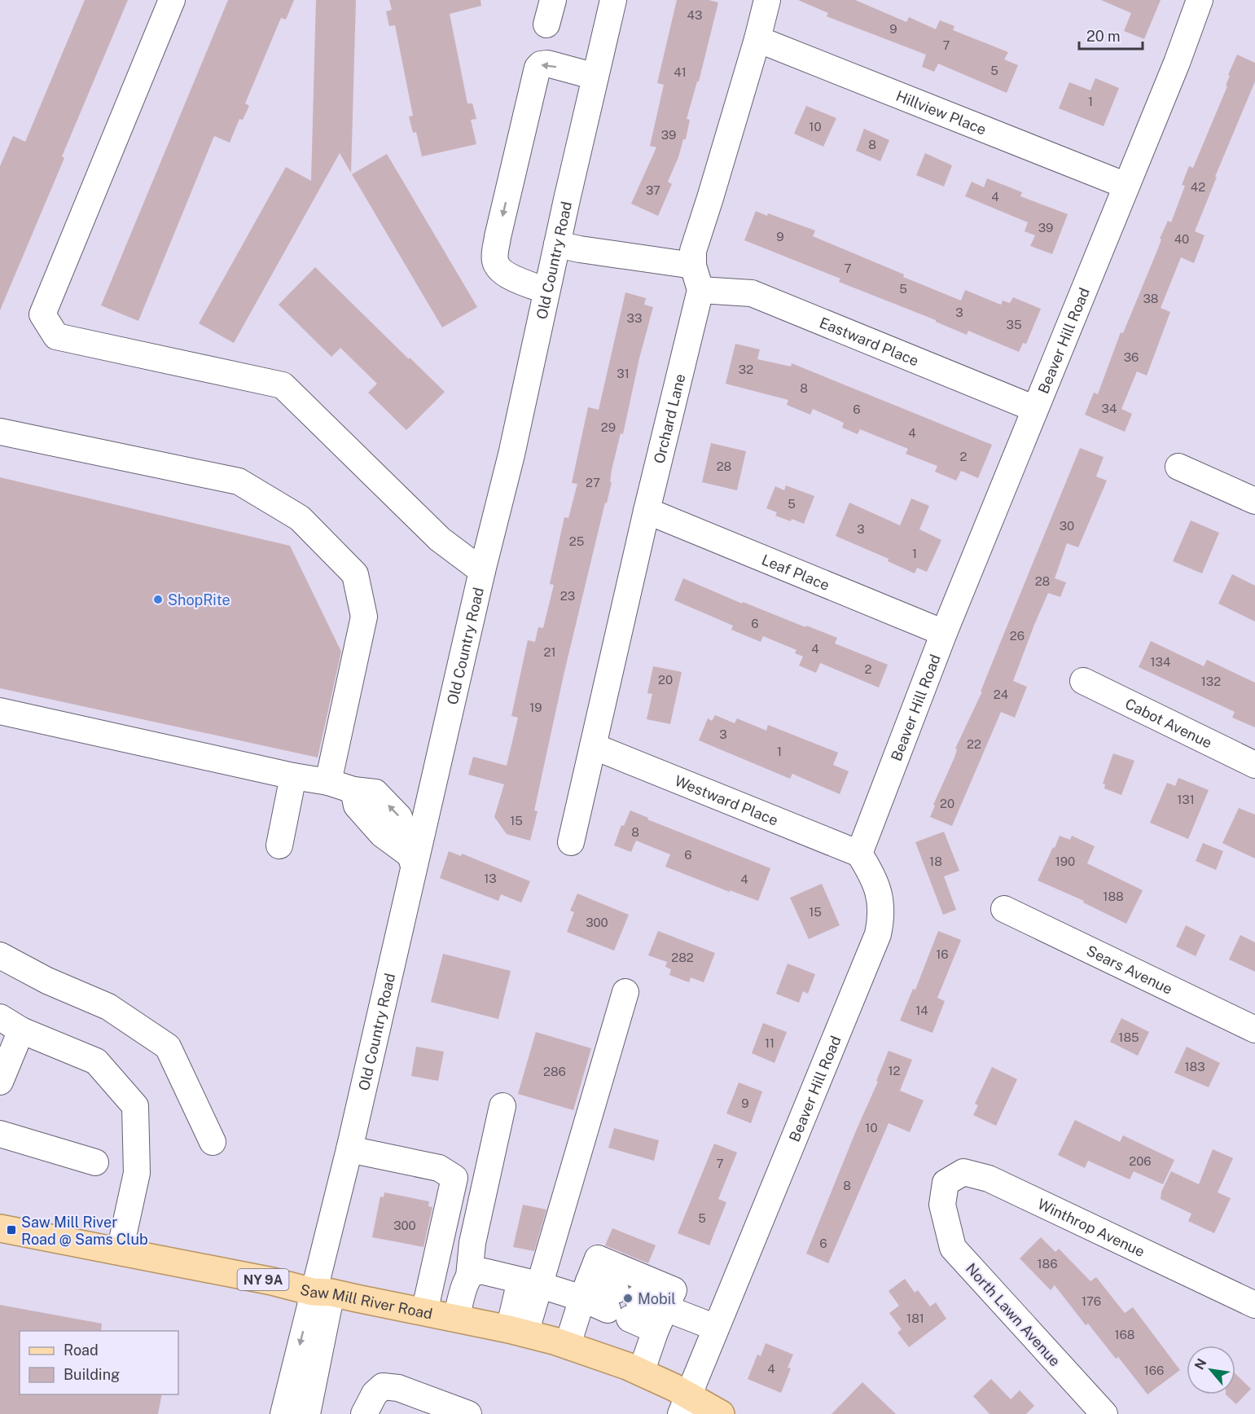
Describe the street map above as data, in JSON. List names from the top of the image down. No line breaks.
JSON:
{"streets":{"main road":["NY 9A","Saw Mill River Road"],"street":["Hillview Place","Old Country Road","Beaver Hill Road","Eastward Place","Orchard Lane","Leaf Place","Cabot Avenue","Westward Place","Sears Avenue","Winthrop Avenue","North Lawn Avenue"]},"crossings":[["Hillview Place","Beaver Hill Road"],["Old Country Road","Saw Mill River Road"],["Beaver Hill Road","Eastward Place"],["Beaver Hill Road","Leaf Place"],["Beaver Hill Road","Westward Place"],["Beaver Hill Road","Saw Mill River Road"],["Eastward Place","Orchard Lane"],["Orchard Lane","Leaf Place"],["Orchard Lane","Westward Place"],["Winthrop Avenue","North Lawn Avenue"]],"places":{"other":["ShopRite","Mobil"],"transit":["Saw Mill River Road @ Sams Club"]},"house_numbers":["43","9","7","5","41","1","10","39","8","42","37","4","39","9","40","7","5","38","3","33","35","36","32","31","8","34","6","29","4","2","28","27","5","30","3","25","1","28","23","6","26","4","21","134","2","20","132","24","19","3","22","1","131","20","15","8","6","18","190","13","4","188","15","300","16","282","14","185","11","183","12","286","9","10","206","7","8","5","300","6","186","176","181","168","4","166"],"legend":["Road","Building"],"scale_bar":"20 m","north":"top left"}
